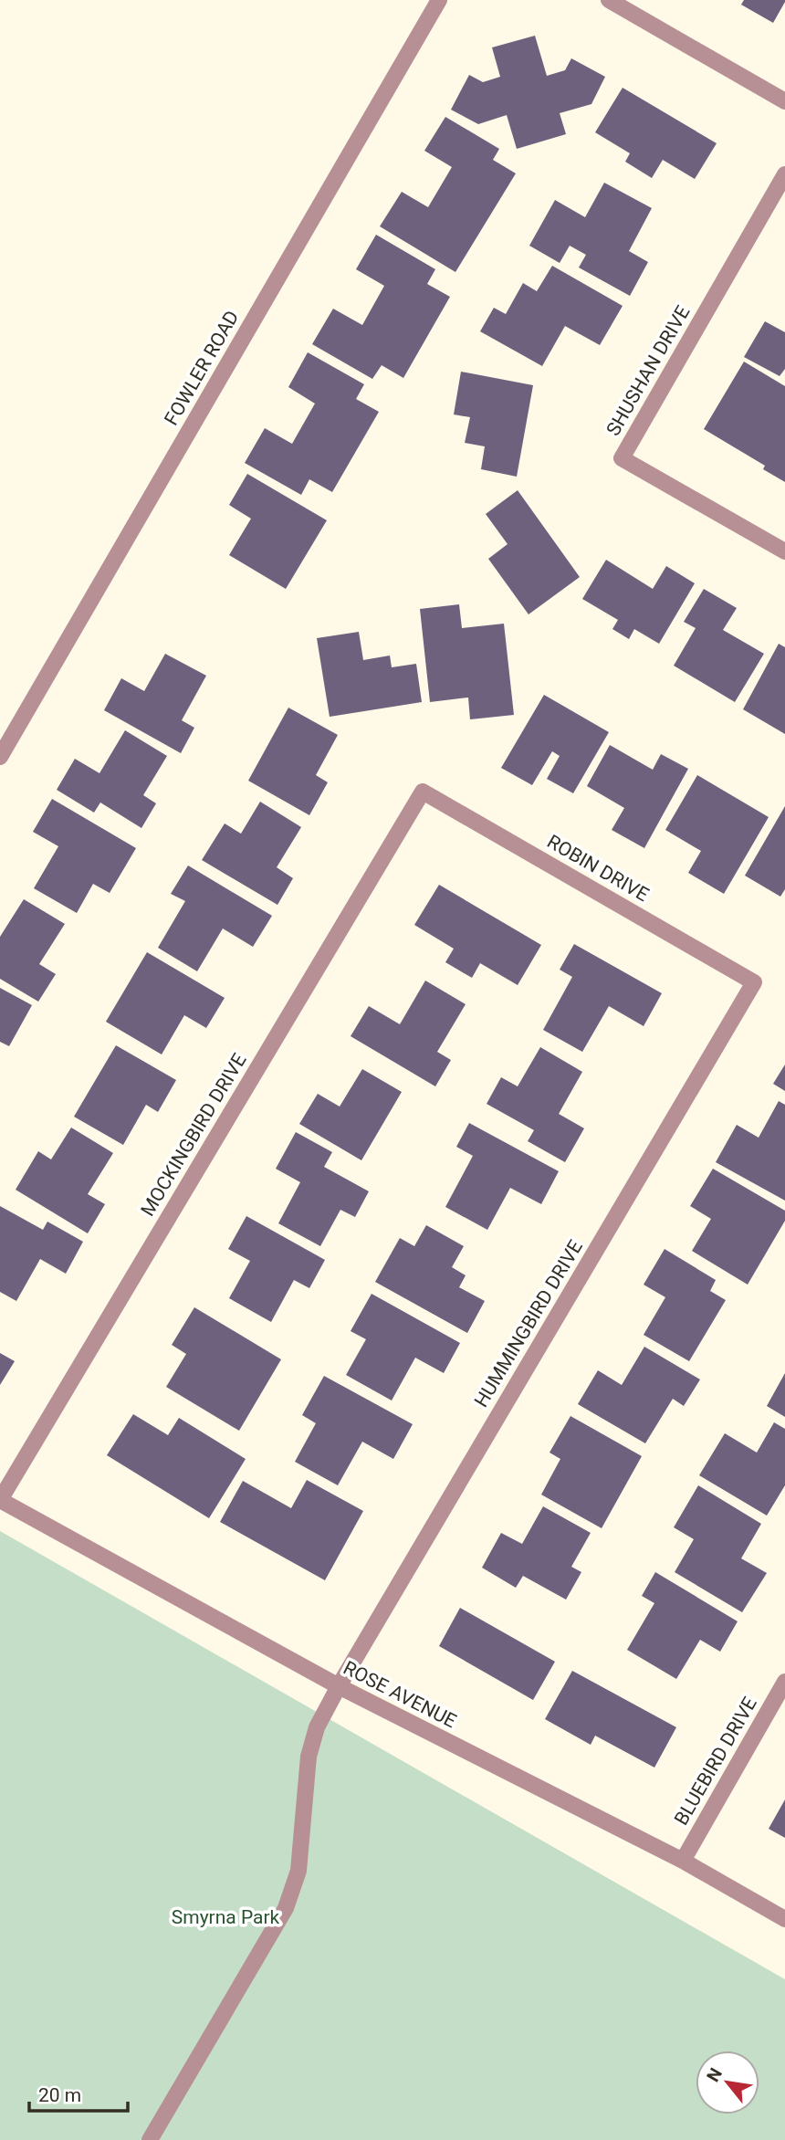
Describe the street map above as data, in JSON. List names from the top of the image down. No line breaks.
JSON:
{"streets":{"street":["FOWLER ROAD","SHUSHAN DRIVE","ROBIN DRIVE","MOCKINGBIRD DRIVE","HUMMINGBIRD DRIVE","ROSE AVENUE","BLUEBIRD DRIVE"]},"crossings":[["ROBIN DRIVE","MOCKINGBIRD DRIVE"],["ROBIN DRIVE","HUMMINGBIRD DRIVE"],["MOCKINGBIRD DRIVE","ROSE AVENUE"],["HUMMINGBIRD DRIVE","ROSE AVENUE"],["ROSE AVENUE","BLUEBIRD DRIVE"]],"parks":["Smyrna Park"],"scale_bar":"20 m","north":"top left"}
